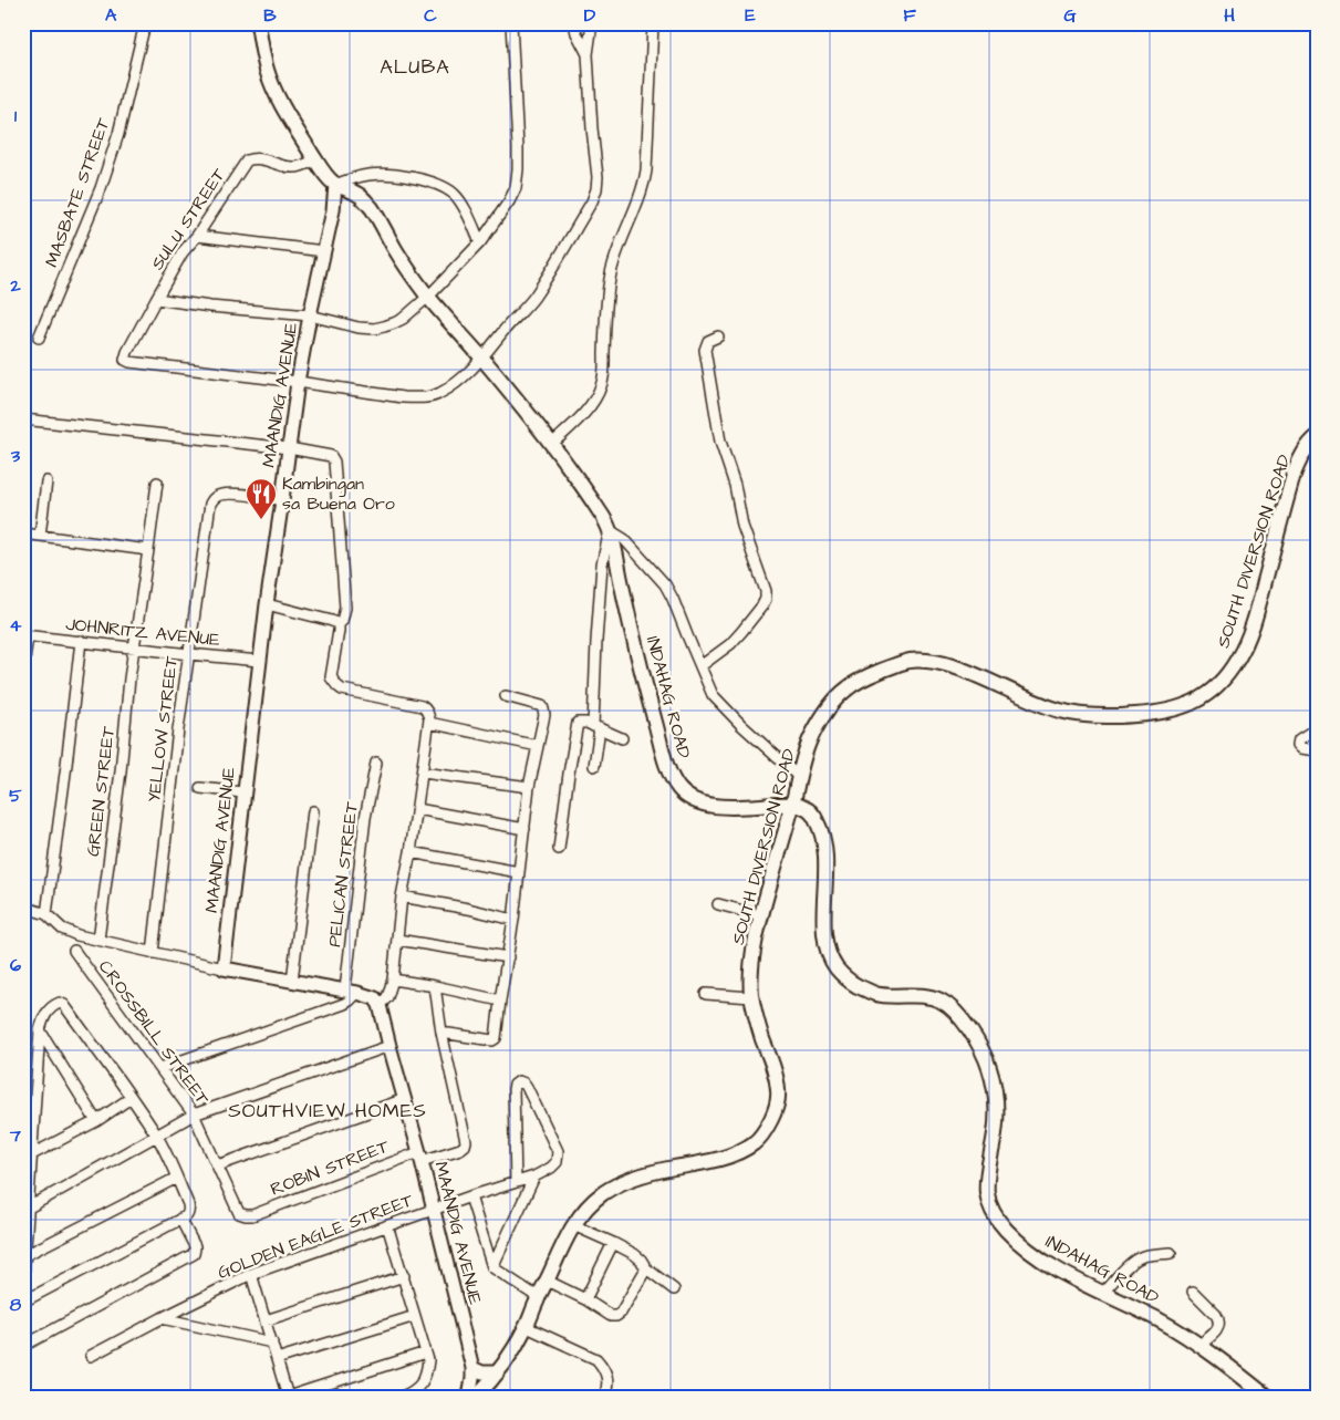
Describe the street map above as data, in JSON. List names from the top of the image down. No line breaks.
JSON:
{"streets":{"main road":["SOUTH DIVERSION ROAD","INDAHAG ROAD"],"street":["MASBATE STREET","SULU STREET","MAANDIG AVENUE","JOHNRITZ AVENUE","YELLOW STREET","GREEN STREET","PELICAN STREET","CROSSBILL STREET","ROBIN STREET","GOLDEN EAGLE STREET"]},"crossings":[["SULU STREET","MAANDIG AVENUE"],["SULU STREET","INDAHAG ROAD"],["MAANDIG AVENUE","JOHNRITZ AVENUE"],["MAANDIG AVENUE","INDAHAG ROAD"],["MAANDIG AVENUE","YELLOW STREET"],["MAANDIG AVENUE","ROBIN STREET"],["MAANDIG AVENUE","GOLDEN EAGLE STREET"],["SOUTH DIVERSION ROAD","INDAHAG ROAD"],["JOHNRITZ AVENUE","YELLOW STREET"],["JOHNRITZ AVENUE","GREEN STREET"],["CROSSBILL STREET","ROBIN STREET"]],"districts":["ALUBA","SOUTHVIEW HOMES"],"places":{"restaurant":["Kambingan sa Buena Oro"]},"grid":{"columns":["A","B","C","D","E","F","G","H"],"rows":["1","2","3","4","5","6","7","8"]}}
